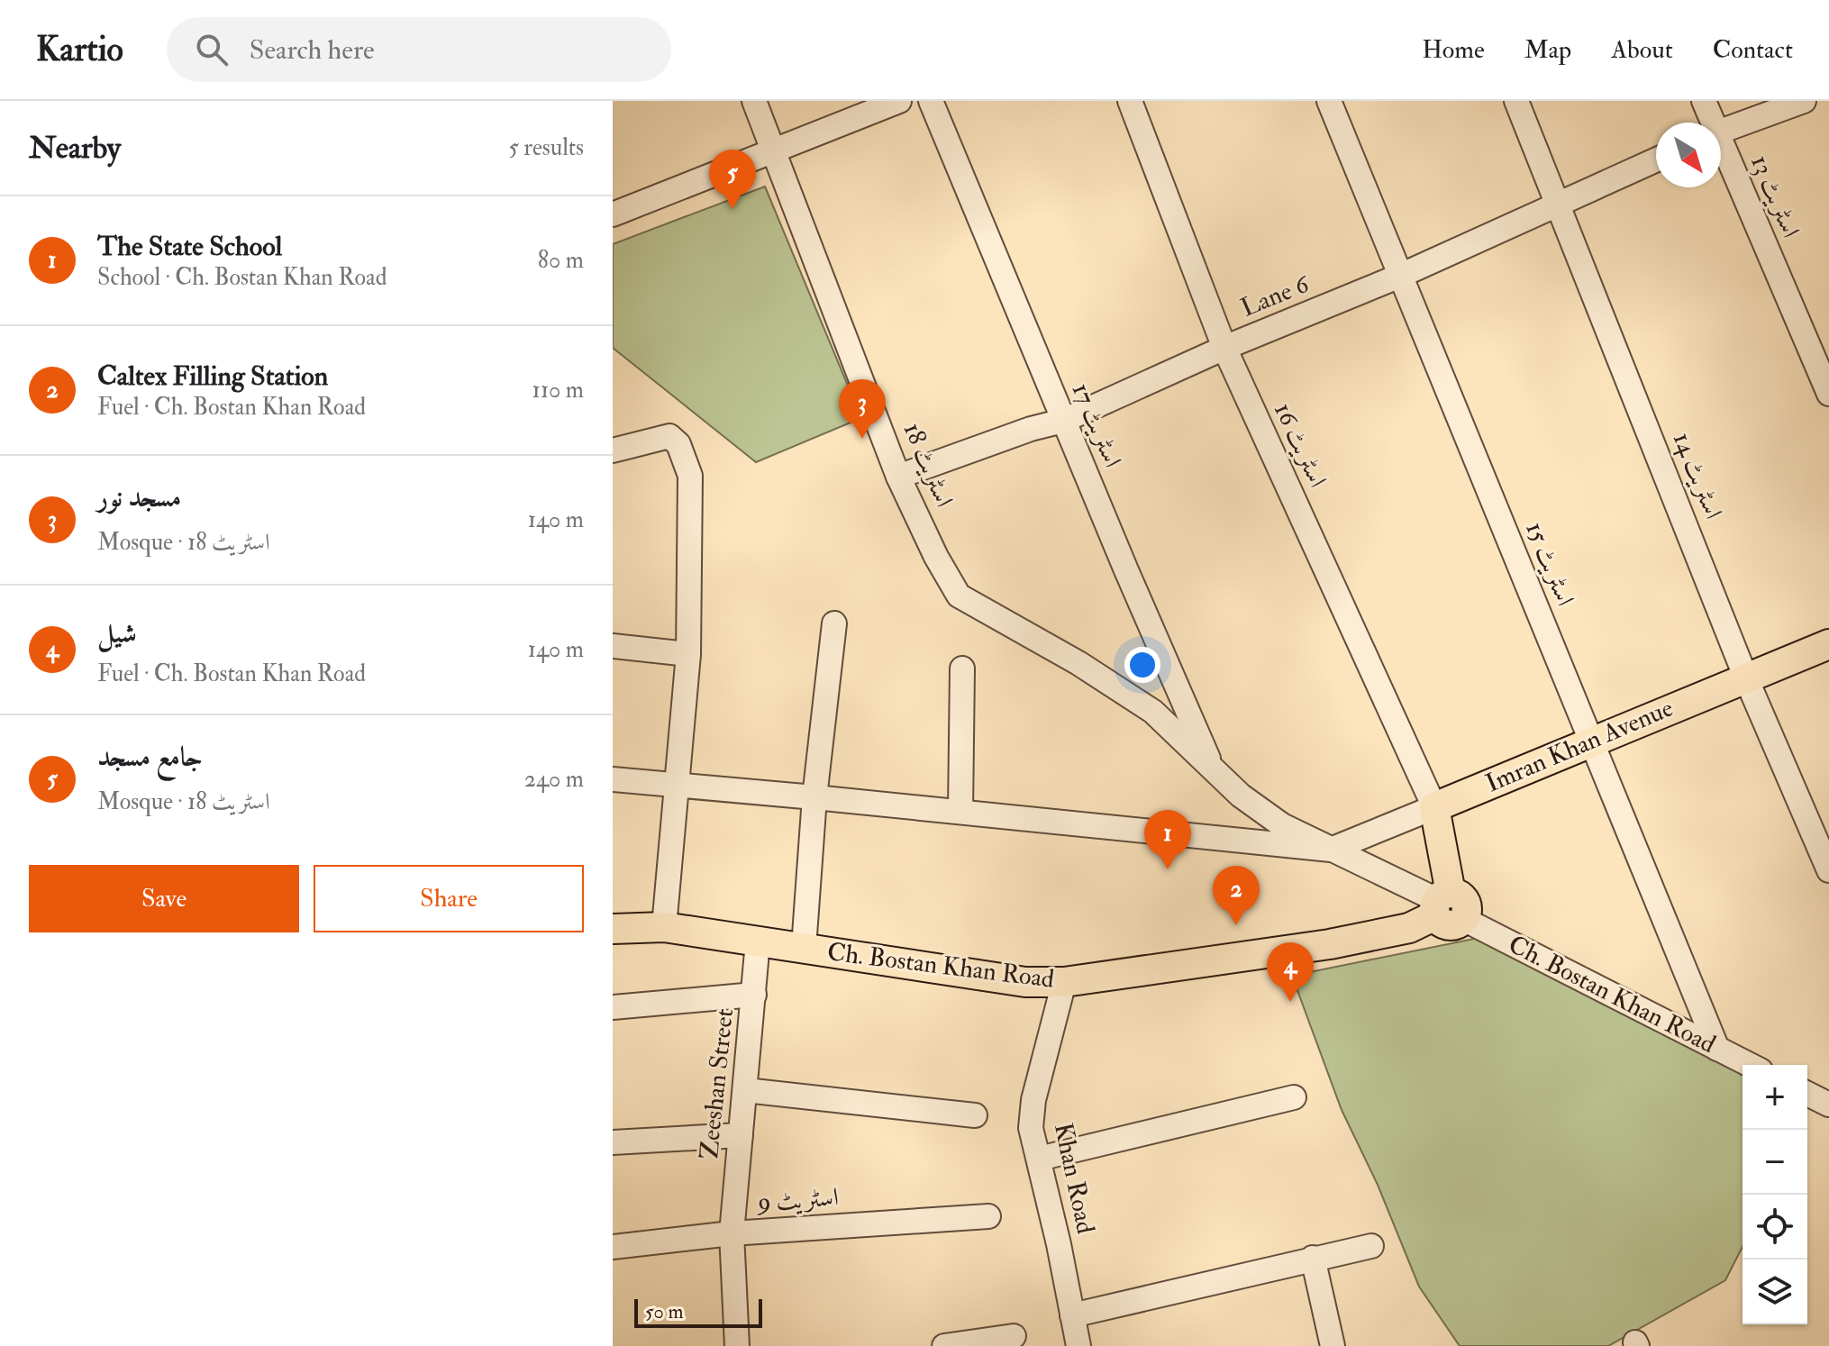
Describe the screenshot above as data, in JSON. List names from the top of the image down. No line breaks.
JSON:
{"streets":{"main road":["Imran Khan Avenue","Ch. Bostan Khan Road"],"street":["اسٹریٹ 13","Lane 6","اسٹریٹ 17","اسٹریٹ 16","اسٹریٹ 18","اسٹریٹ 14","اسٹریٹ 15","Zeeshan Street","Khan Road","اسٹریٹ 9"]},"crossings":[["Lane 6","اسٹریٹ 17"],["Lane 6","اسٹریٹ 16"],["Lane 6","اسٹریٹ 18"],["Lane 6","اسٹریٹ 14"],["Lane 6","اسٹریٹ 15"],["اسٹریٹ 17","اسٹریٹ 18"],["اسٹریٹ 16","Imran Khan Avenue"],["اسٹریٹ 18","Imran Khan Avenue"],["اسٹریٹ 18","Ch. Bostan Khan Road"],["اسٹریٹ 14","Imran Khan Avenue"],["اسٹریٹ 15","Imran Khan Avenue"],["اسٹریٹ 15","Ch. Bostan Khan Road"],["Ch. Bostan Khan Road","Zeeshan Street"],["Ch. Bostan Khan Road","Khan Road"],["Zeeshan Street","اسٹریٹ 9"]],"scale_bar":"50 m","north":"bottom right","page":{"header":"Kartio","search":"Search here","nav":["Home","Map","About","Contact"],"heading":["Nearby","5 results"],"pins":["5","3","1","2","4"],"list":[{"mark":"1","name":"The State School","note":"School · Ch. Bostan Khan Road","value":"80 m"},{"mark":"2","name":"Caltex Filling Station","note":"Fuel · Ch. Bostan Khan Road","value":"110 m"},{"mark":"3","name":"مسجد نور","note":"Mosque · اسٹریٹ 18","value":"140 m"},{"mark":"4","name":"شیل","note":"Fuel · Ch. Bostan Khan Road","value":"140 m"},{"mark":"5","name":"جامع مسجد","note":"Mosque · اسٹریٹ 18","value":"240 m"}],"buttons":["Save","Share"],"map_buttons":["+","−"],"scale":"50 m"}}
